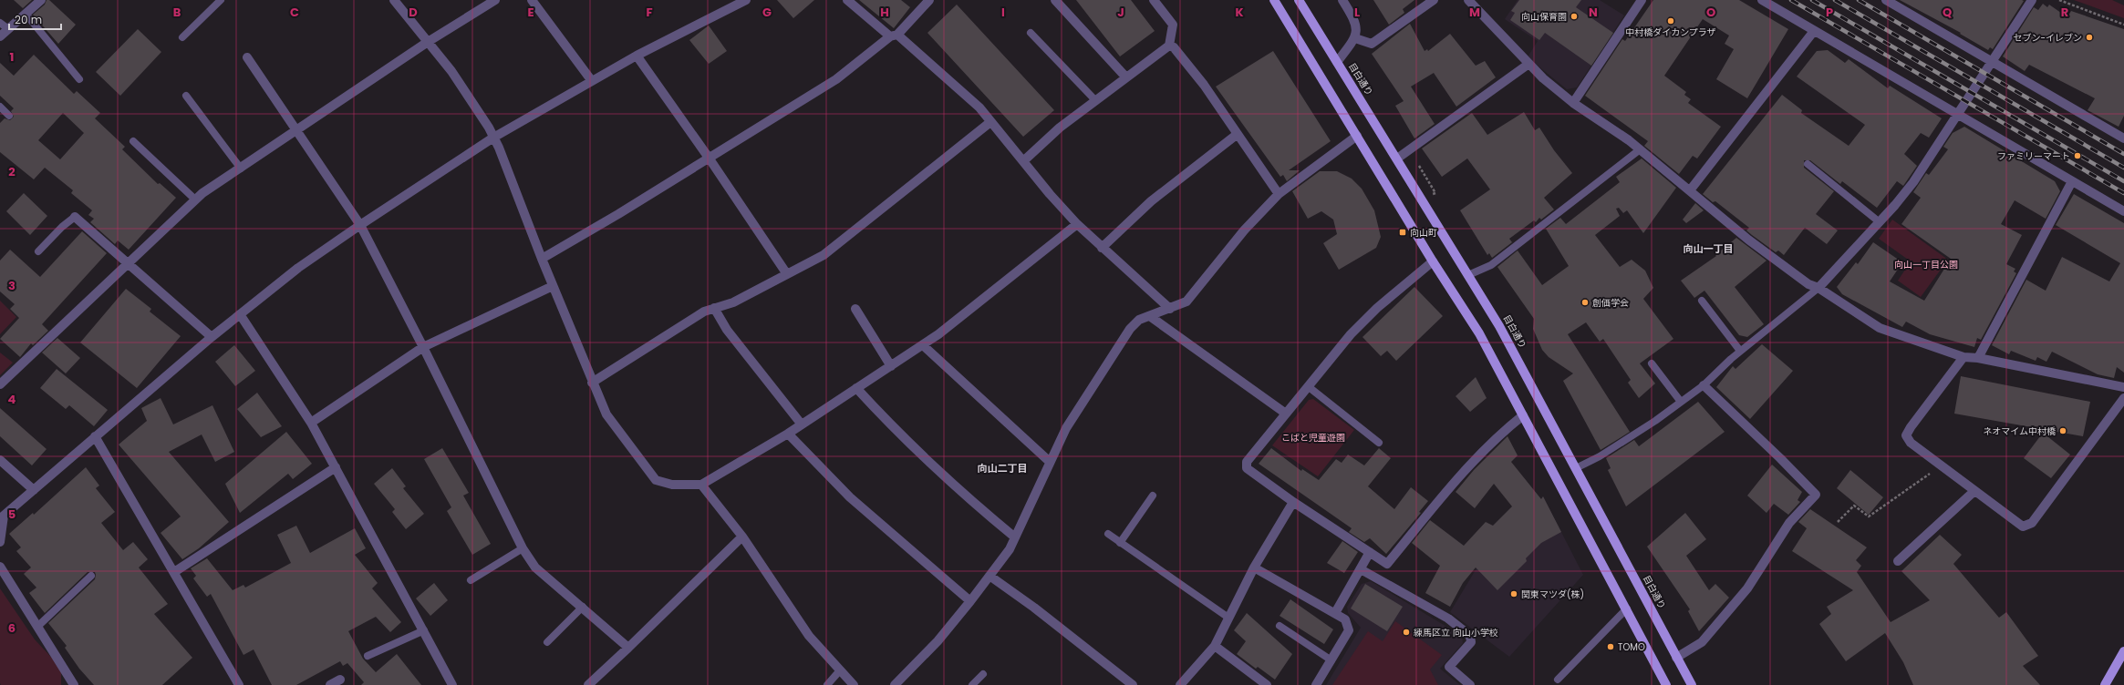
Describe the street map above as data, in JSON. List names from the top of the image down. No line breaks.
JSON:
{"streets":{"main road":["目白通り"]},"districts":["向山一丁目","向山二丁目"],"parks":["向山一丁目公園","こばと児童遊園"],"places":{"other":["向山保育園","中村橋ダイカンプラザ","セブン-イレブン","ファミリーマート","創価学会","ネオマイム中村橋","関東マツダ(株)","練馬区立 向山小学校","TOMO"],"transit":["向山町"]},"scale_bar":"20 m","grid":{"columns":["B","C","D","E","F","G","H","I","J","K","L","M","N","O","P","Q","R"],"rows":["1","2","3","4","5","6"]}}
